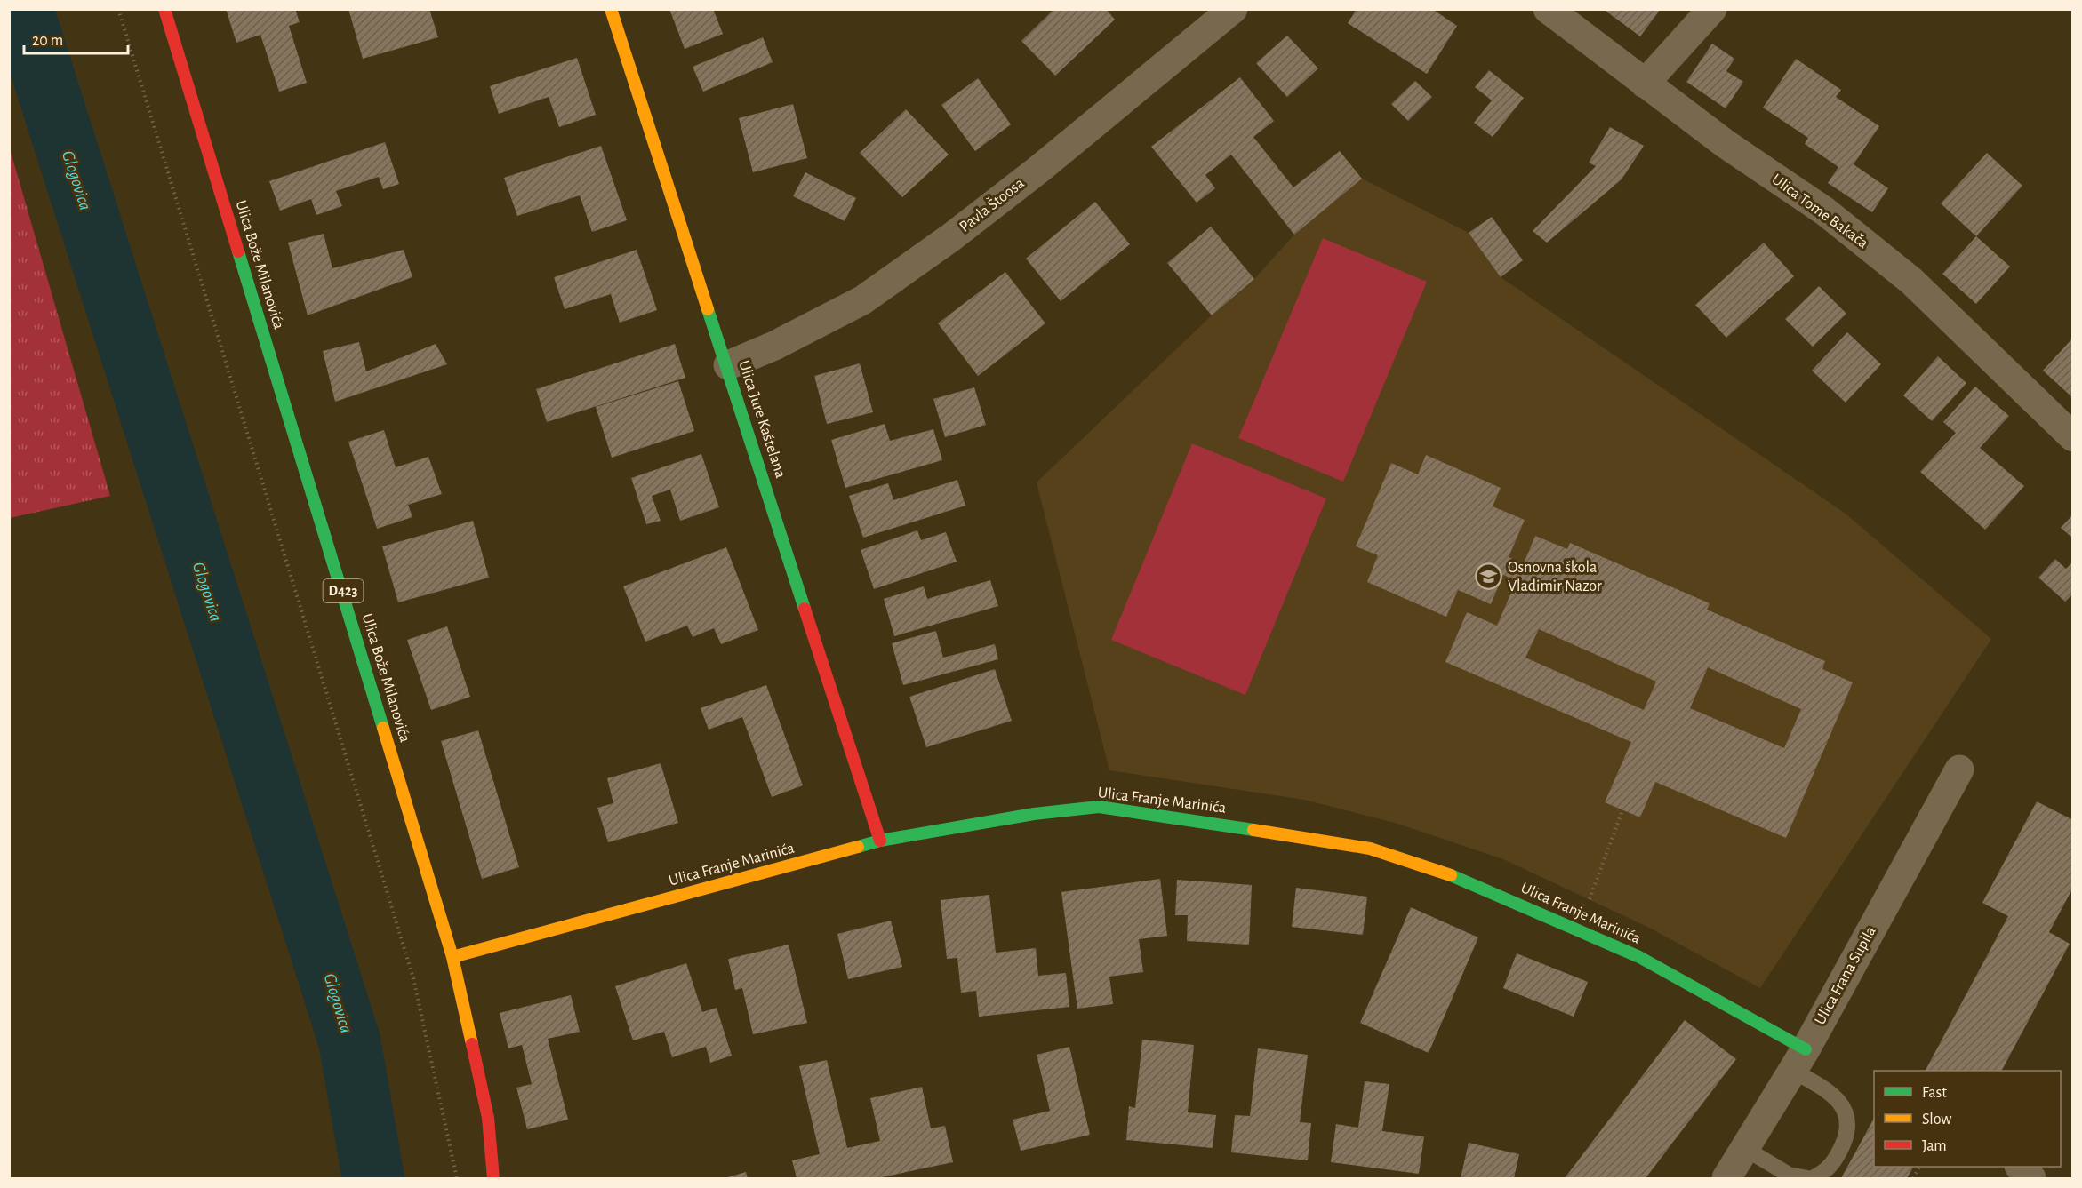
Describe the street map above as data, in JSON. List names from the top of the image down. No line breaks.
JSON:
{"streets":{"street":["Pavla Štoosa","Ulica Tome Bakača","Ulica Bože Milanovića","Ulica Jure Kaštelana","D423","Ulica Franje Marinića","Ulica Frana Supila"]},"crossings":[["Pavla Štoosa","Ulica Jure Kaštelana"],["Ulica Bože Milanovića","Ulica Franje Marinića"],["Ulica Jure Kaštelana","Ulica Franje Marinića"],["Ulica Franje Marinića","Ulica Frana Supila"]],"water":["Glogovica"],"places":{"school or university":["Osnovna škola Vladimir Nazor"]},"legend":["Fast","Slow","Jam"],"scale_bar":"20 m"}
